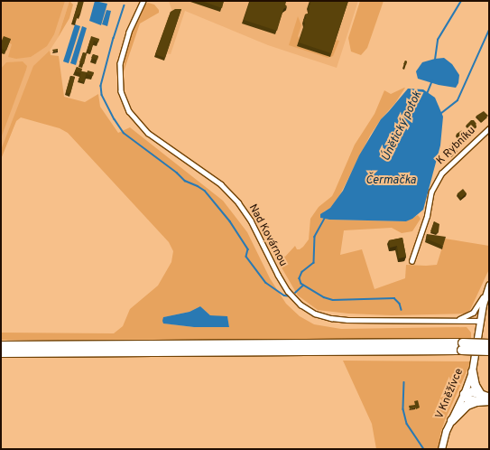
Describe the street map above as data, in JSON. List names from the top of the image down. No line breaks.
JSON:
{"streets":{"street":["K Rybníku","Nad Kovárnou","V Kněžívce"]},"crossings":[["Nad Kovárnou","V Kněžívce"]],"water":["Únětický potok","Čermačka"]}
